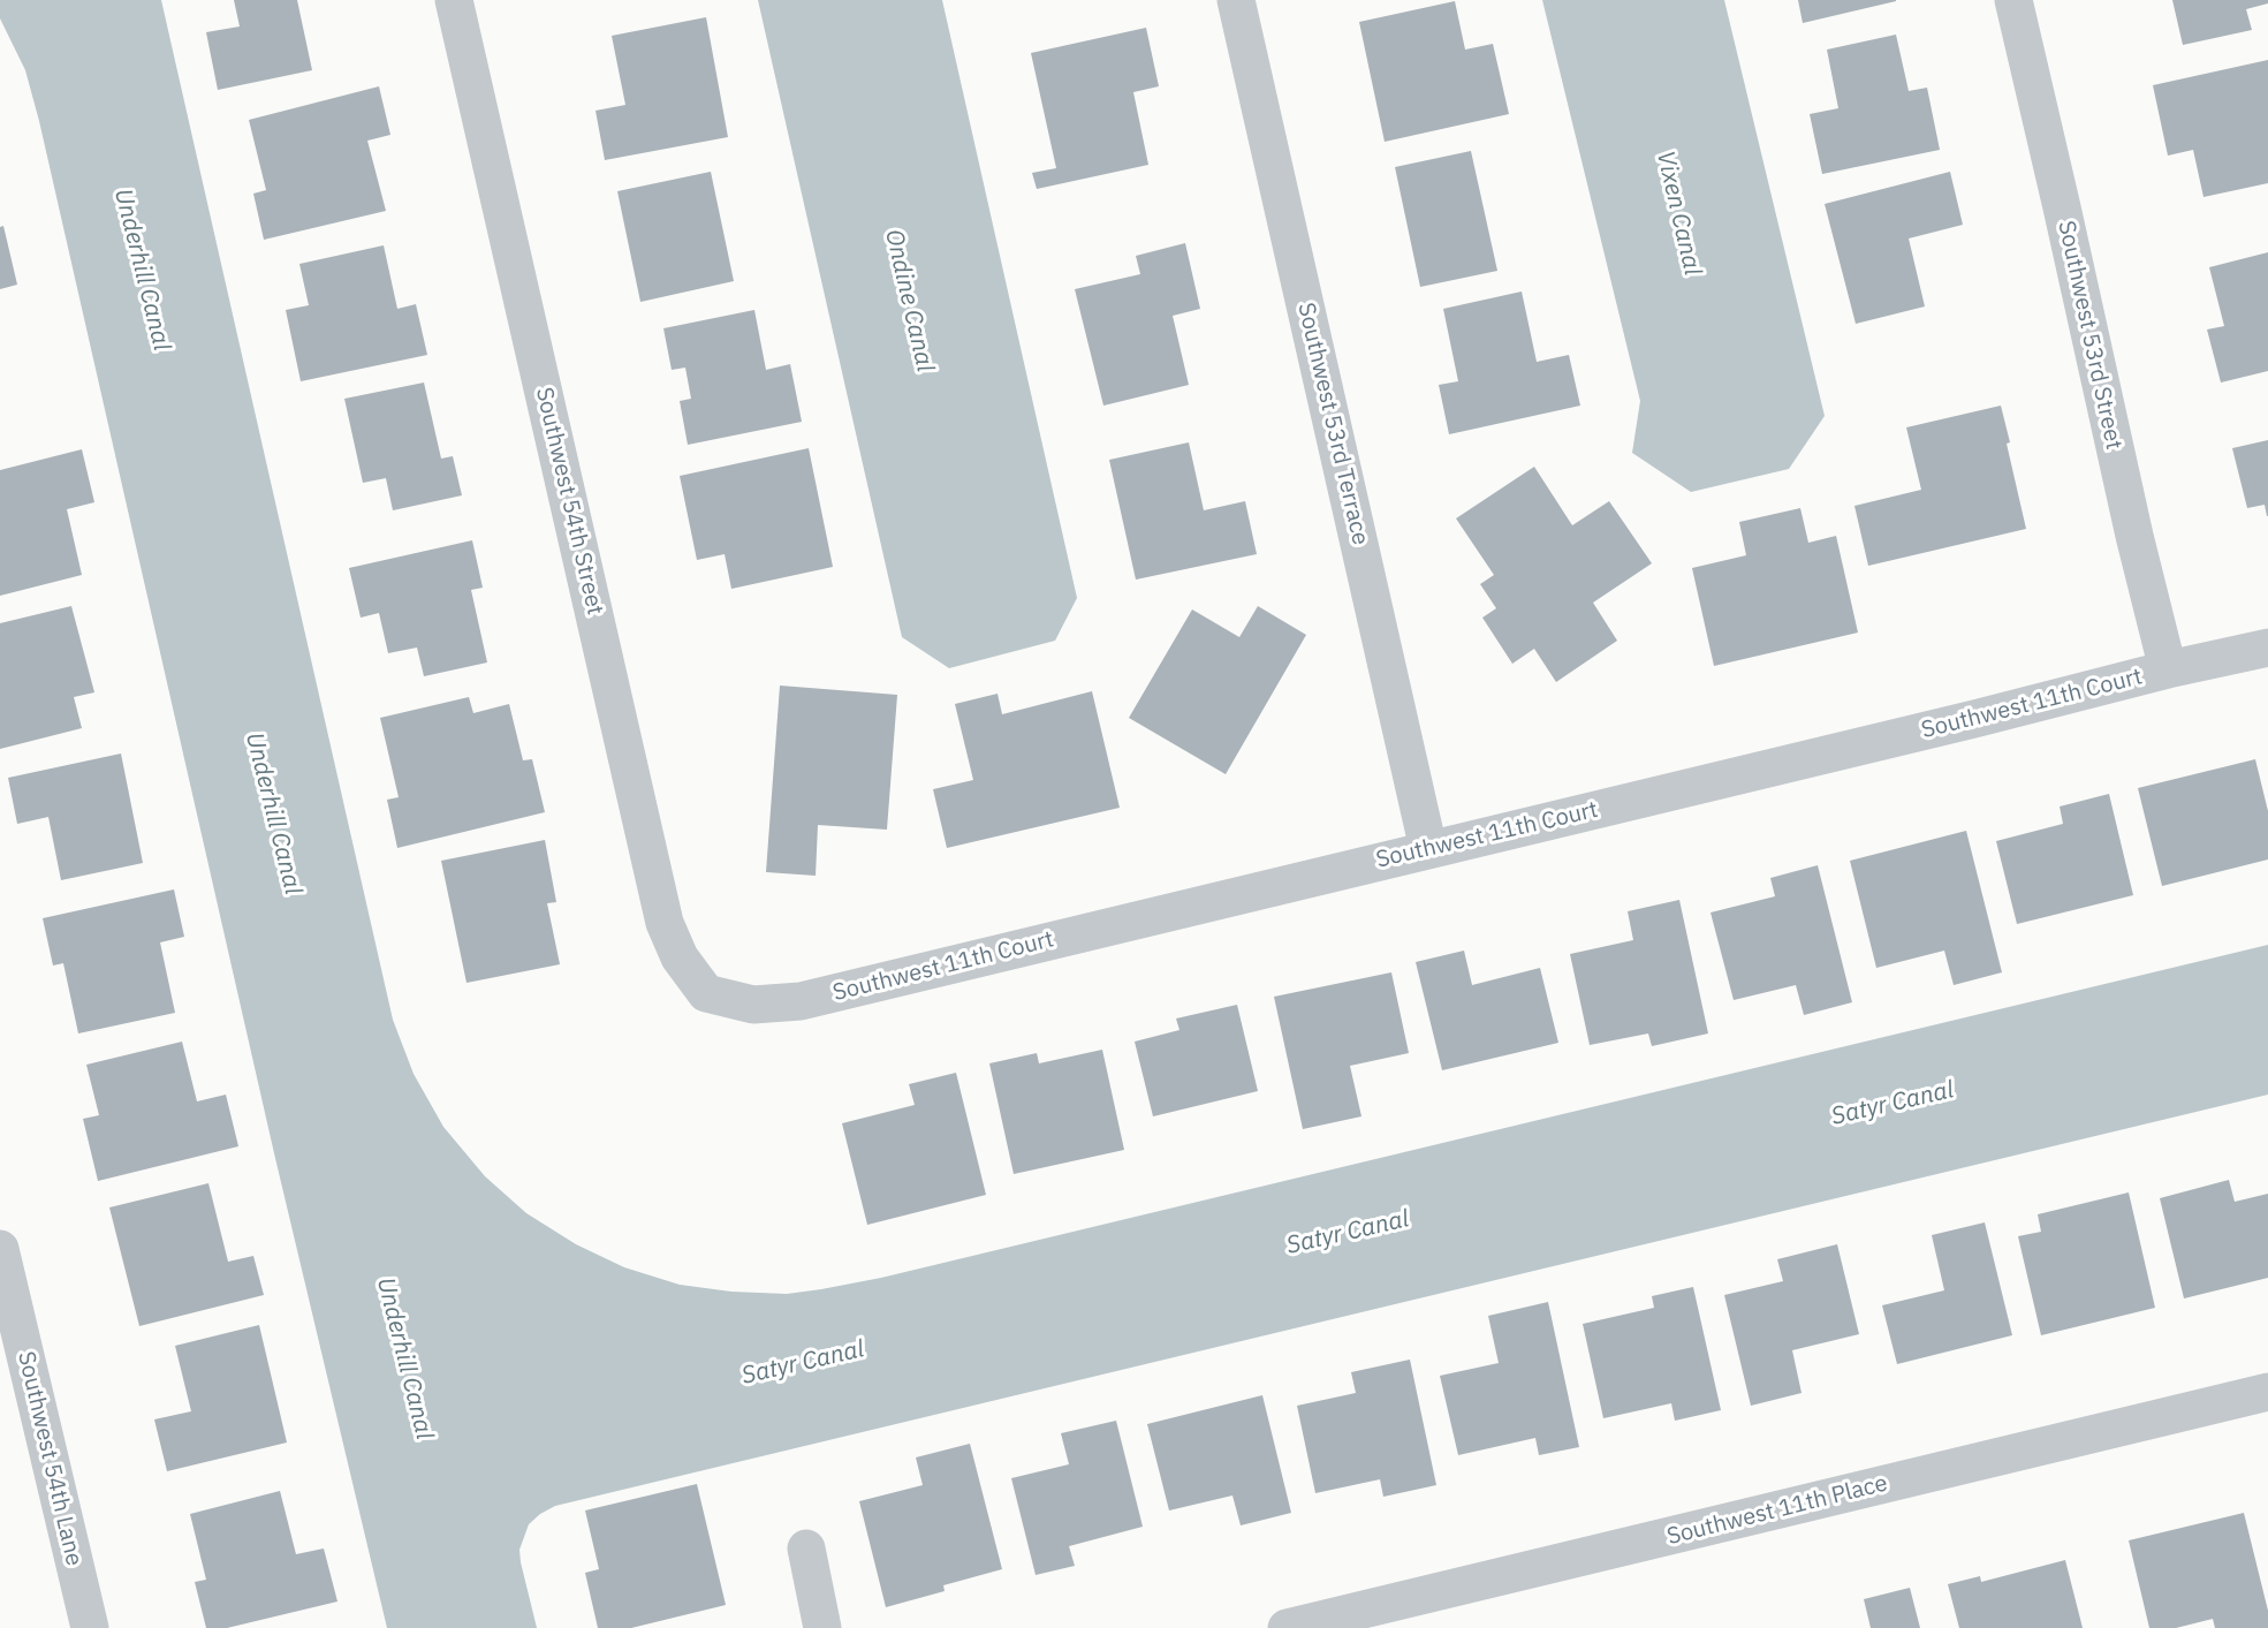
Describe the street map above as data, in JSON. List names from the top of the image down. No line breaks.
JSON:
{"streets":{"street":["Southwest 53rd Street","Southwest 53rd Terrace","Southwest 54th Street","Southwest 11th Court","Southwest 54th Lane","Southwest 11th Place"]},"crossings":[["Southwest 53rd Street","Southwest 11th Court"],["Southwest 53rd Terrace","Southwest 11th Court"],["Southwest 54th Street","Southwest 11th Court"]],"water":["Vixen Canal","Underhill Canal","Ondine Canal","Satyr Canal"]}
